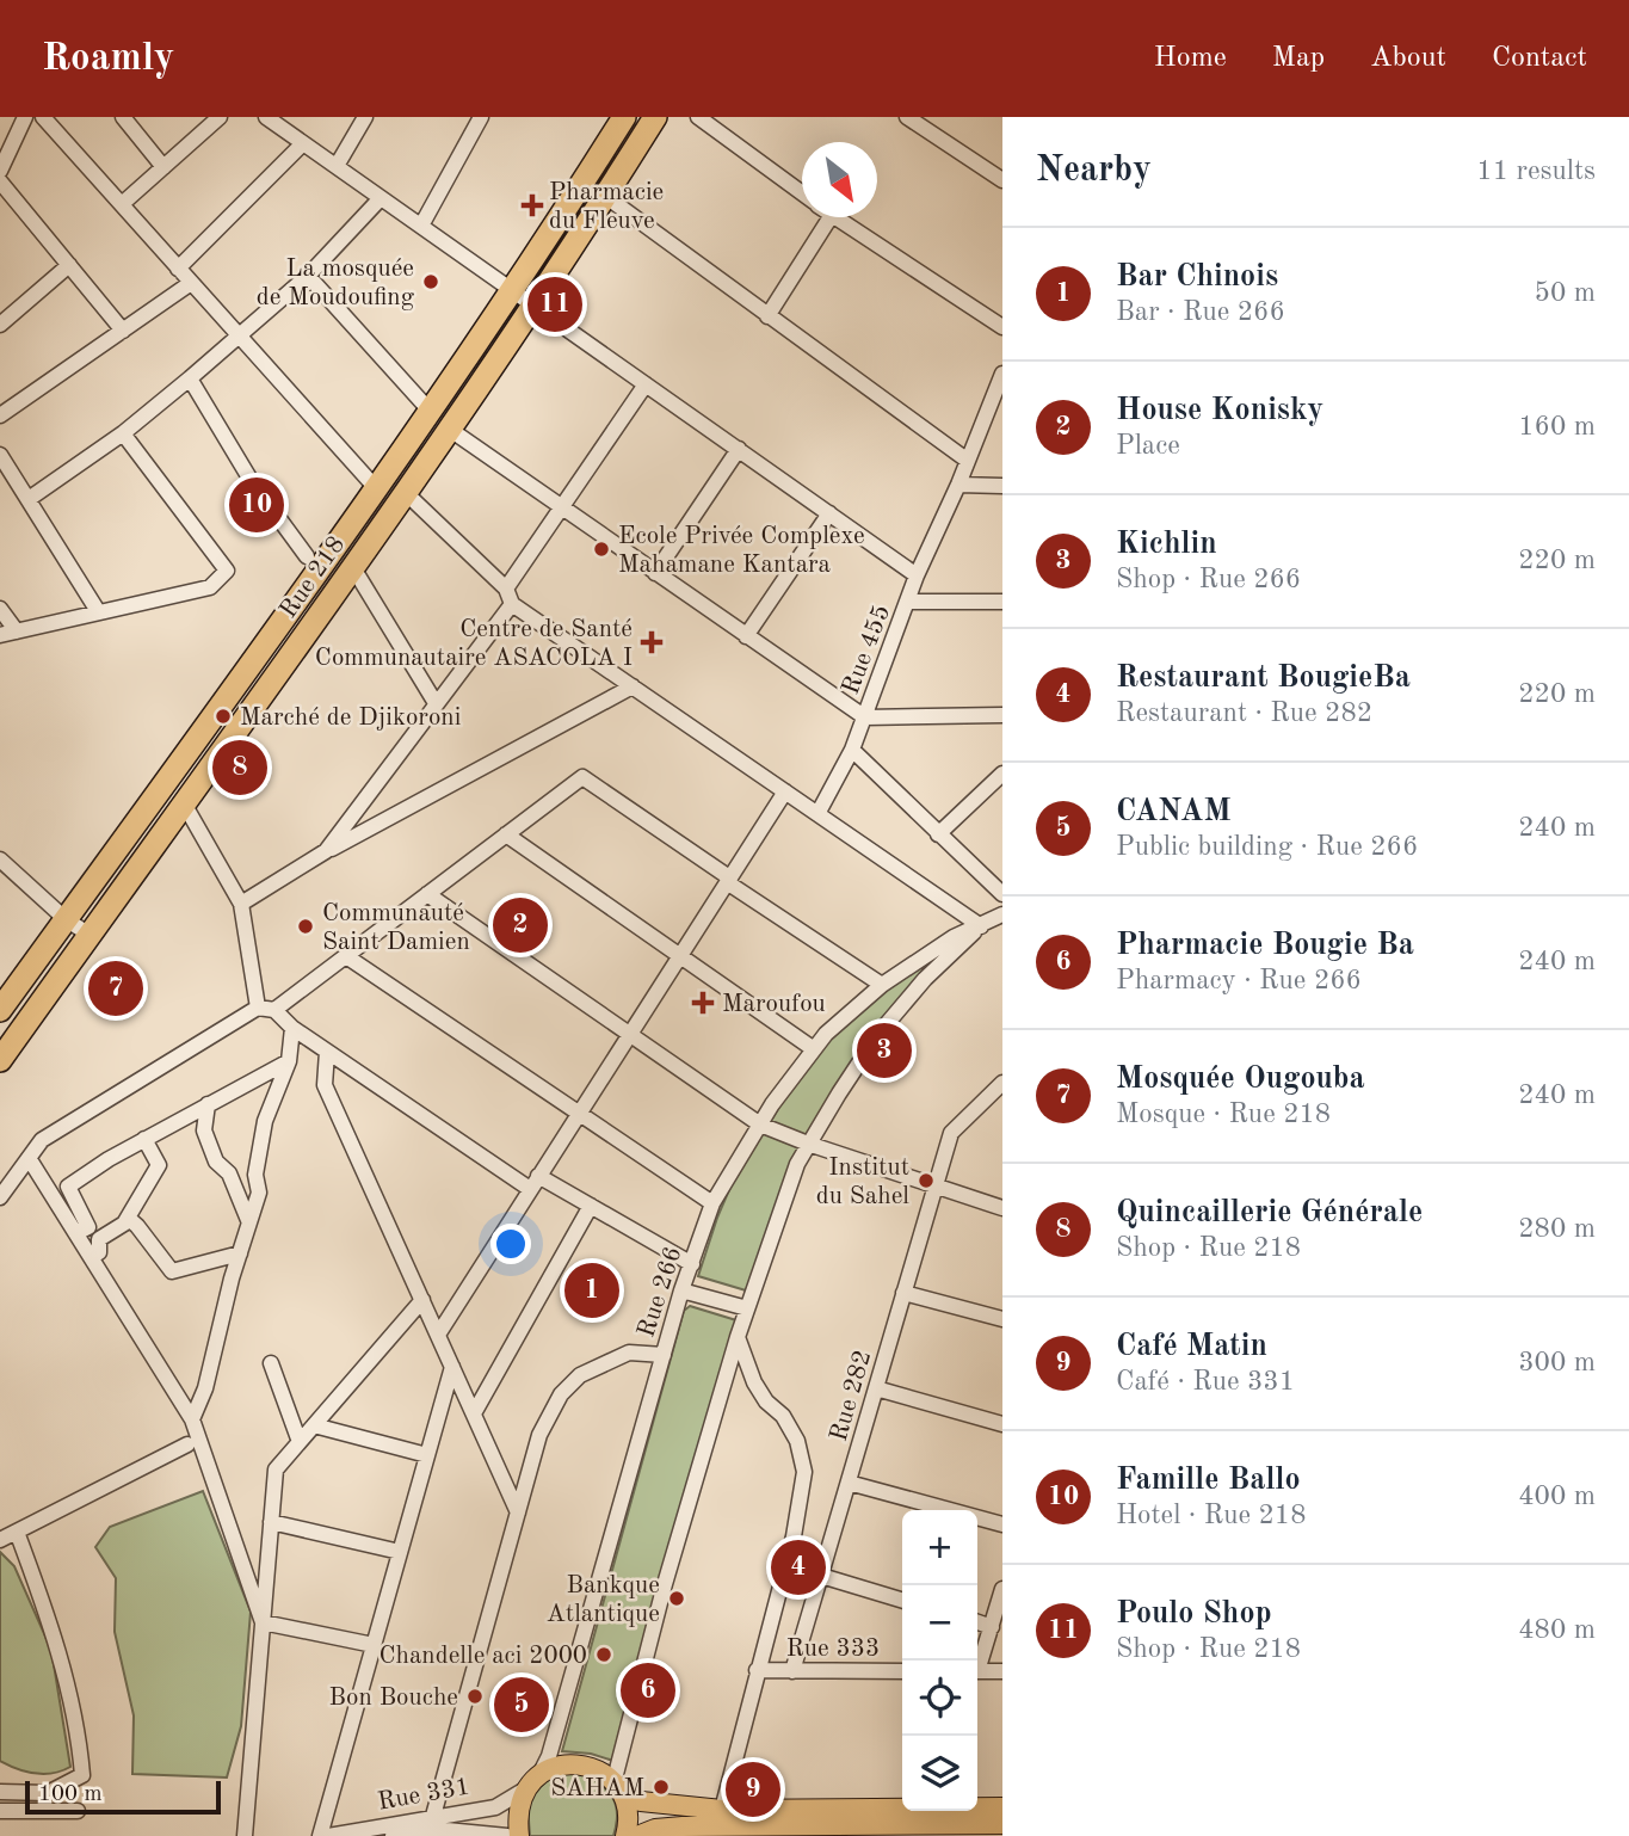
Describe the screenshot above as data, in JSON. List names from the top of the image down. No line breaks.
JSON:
{"streets":{"highway":["Rue 218"],"street":["Rue 455","Rue 266","Rue 282","Rue 333","Rue 331"]},"crossings":[["Rue 282","Rue 333"]],"places":{"health":["Pharmacie du Fleuve","Centre de Santé Communautaire ASACOLA I","Maroufou"],"other":["La mosquée de Moudoufing","Ecole Privée Complexe Mahamane Kantara","Marché de Djikoroni","Communauté Saint Damien","Institut du Sahel","Bankque Atlantique","Chandelle aci 2000","Bon Bouche","SAHAM"]},"scale_bar":"100 m","north":"bottom right","page":{"header":"Roamly","nav":["Home","Map","About","Contact"],"heading":["Nearby","11 results"],"list":[{"mark":"1","name":"Bar Chinois","note":"Bar · Rue 266","value":"50 m"},{"mark":"2","name":"House Konisky","note":"Place","value":"160 m"},{"mark":"3","name":"Kichlin","note":"Shop · Rue 266","value":"220 m"},{"mark":"4","name":"Restaurant BougieBa","note":"Restaurant · Rue 282","value":"220 m"},{"mark":"5","name":"CANAM","note":"Public building · Rue 266","value":"240 m"},{"mark":"6","name":"Pharmacie Bougie Ba","note":"Pharmacy · Rue 266","value":"240 m"},{"mark":"7","name":"Mosquée Ougouba","note":"Mosque · Rue 218","value":"240 m"},{"mark":"8","name":"Quincaillerie Générale","note":"Shop · Rue 218","value":"280 m"},{"mark":"9","name":"Café Matin","note":"Café · Rue 331","value":"300 m"},{"mark":"10","name":"Famille Ballo","note":"Hotel · Rue 218","value":"400 m"},{"mark":"11","name":"Poulo Shop","note":"Shop · Rue 218","value":"480 m"}],"pins":["11","10","8","2","7","3","1","4","6","5","9"],"map_buttons":["+","−"],"scale":"100 m"}}
